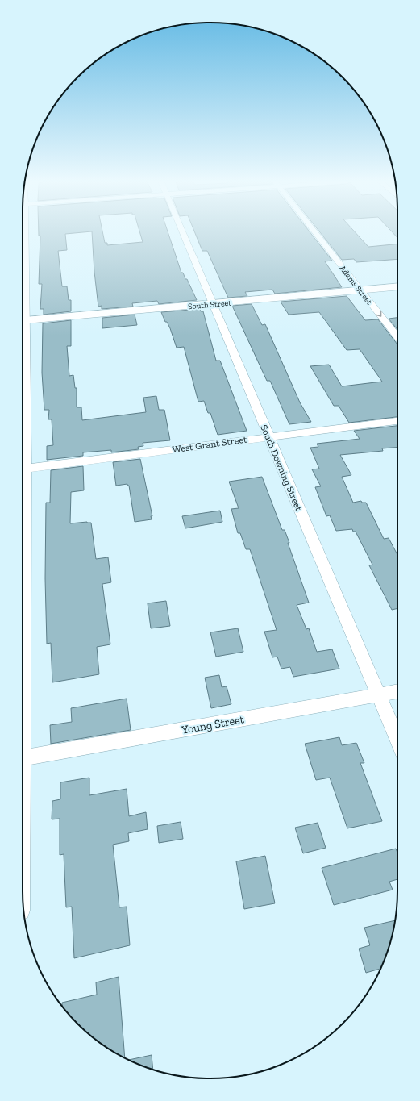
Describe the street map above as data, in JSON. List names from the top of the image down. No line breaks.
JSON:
{"streets":{"street":["Adams Street","South Street","West Grant Street","South Downing Street","Young Street"]},"crossings":[["Adams Street","South Street"],["South Street","South Downing Street"],["West Grant Street","South Downing Street"],["South Downing Street","Young Street"]],"one_way":["Adams Street"]}
